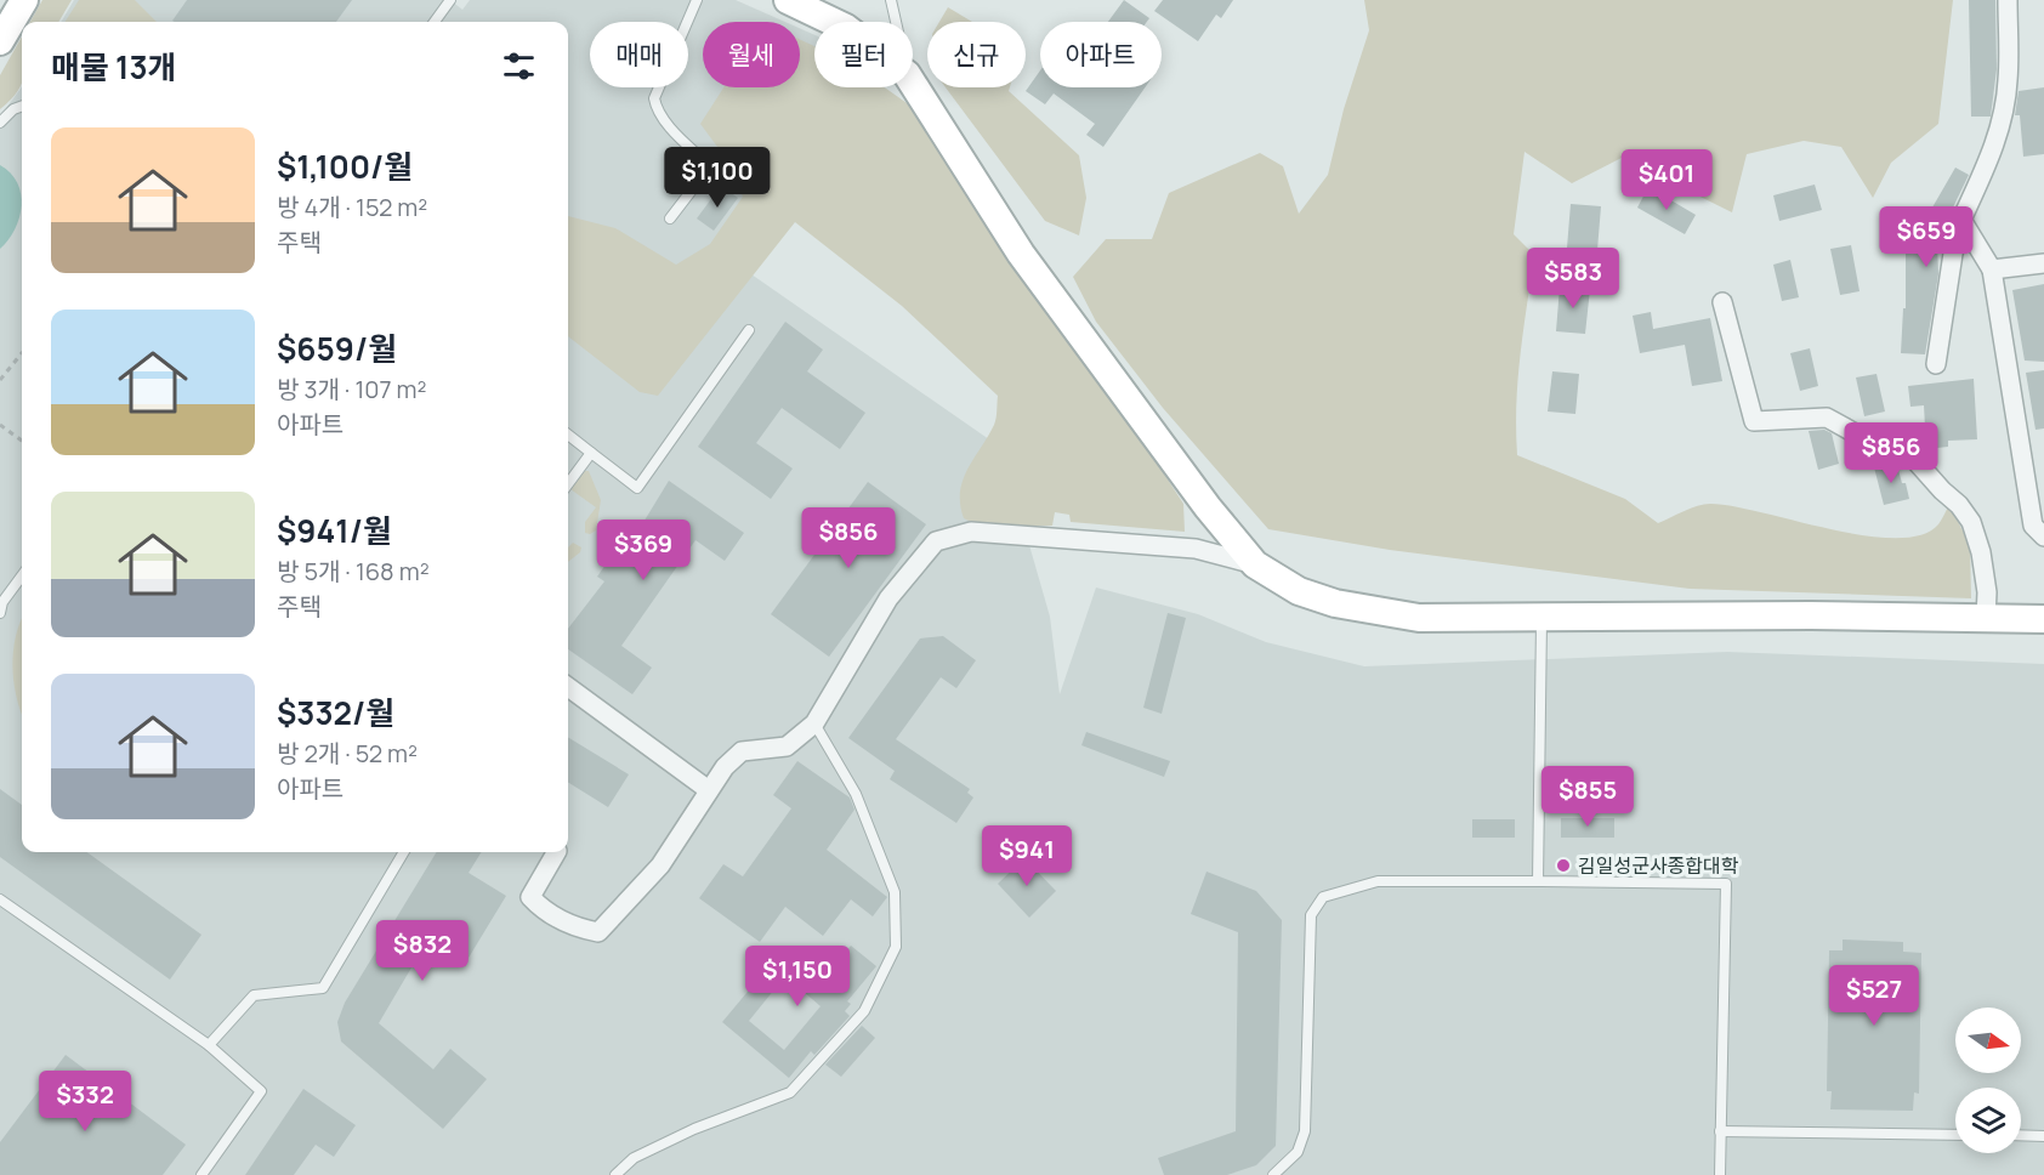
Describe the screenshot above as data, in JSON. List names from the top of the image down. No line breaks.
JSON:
{"places":["김일성군사종합대학"],"north":"right","page":{"chip":["매매","월세","필터","신규","아파트"],"heading":"매물 13개","list":[{"name":"$1,100/월","note":"방 4개 · 152 m² · 주택"},{"name":"$659/월","note":"방 3개 · 107 m² · 아파트"},{"name":"$941/월","note":"방 5개 · 168 m² · 주택"},{"name":"$332/월","note":"방 2개 · 52 m² · 아파트"}],"price":["$1,100","$401","$659","$583","$856","$856","$369","$855","$941","$832","$1,150","$527","$332"]}}
